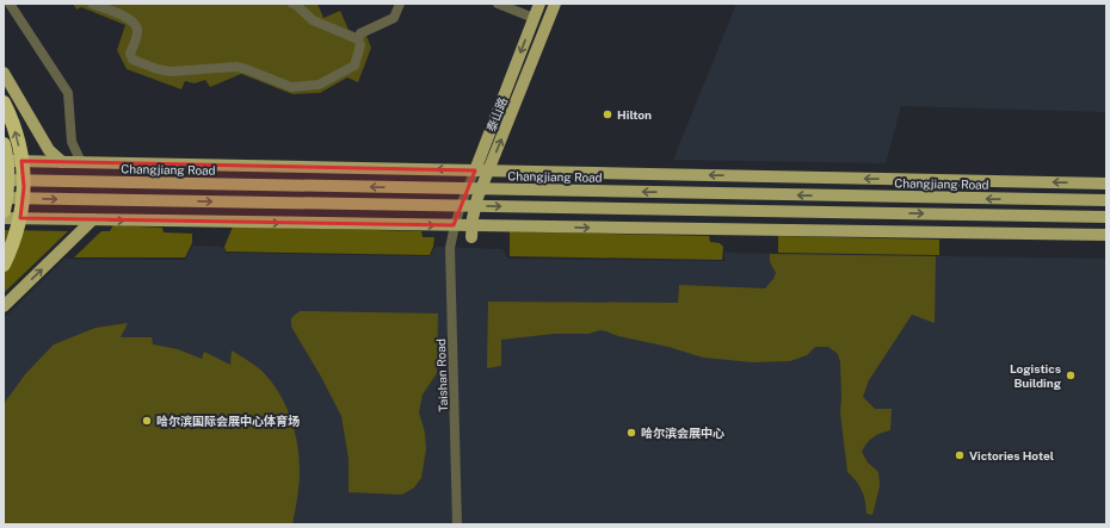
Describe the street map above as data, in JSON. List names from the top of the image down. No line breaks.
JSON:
{"streets":{"main road":["泰山路","Changjiang Road"],"street":["Taishan Road"]},"crossings":[["泰山路","Changjiang Road"],["泰山路","Taishan Road"]],"places":["Hilton","Logistics Building","哈尔滨国际会展中心体育场","哈尔滨会展中心","Victories Hotel"]}
